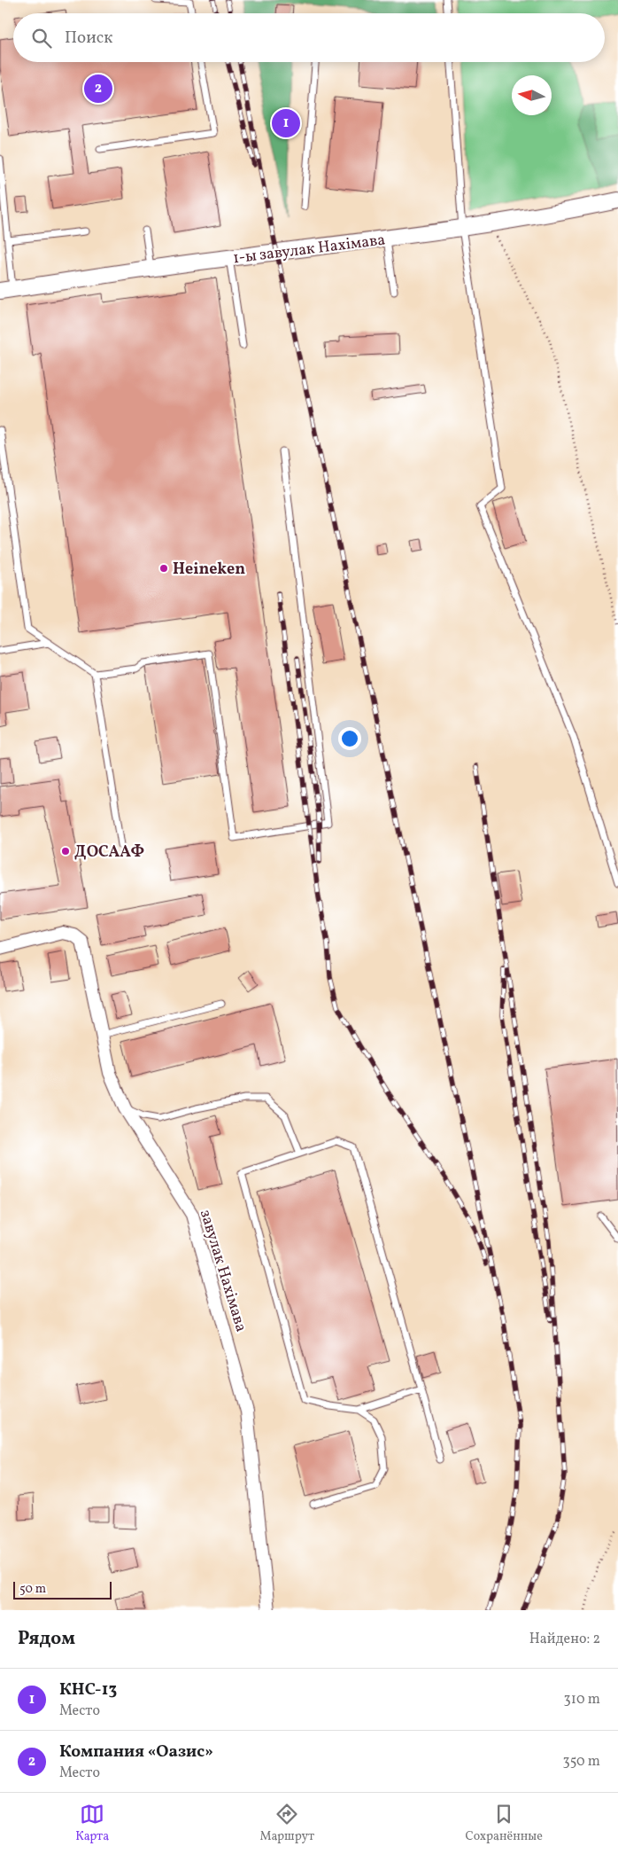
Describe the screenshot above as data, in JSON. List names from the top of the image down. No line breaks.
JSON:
{"streets":{"street":["1-ы завулак Нахімава","завулак Нахімава"]},"places":["Heineken","ДОСААФ"],"scale_bar":"50 m","north":"left","page":{"search":"Поиск","pins":["2","1"],"scale":"50 m","heading":["Рядом","Найдено: 2"],"list":[{"mark":"1","name":"КНС-13","note":"Место","value":"310 m"},{"mark":"2","name":"Компания «Оазис»","note":"Место","value":"350 m"}],"nav":["Карта","Маршрут","Сохранённые"]}}
